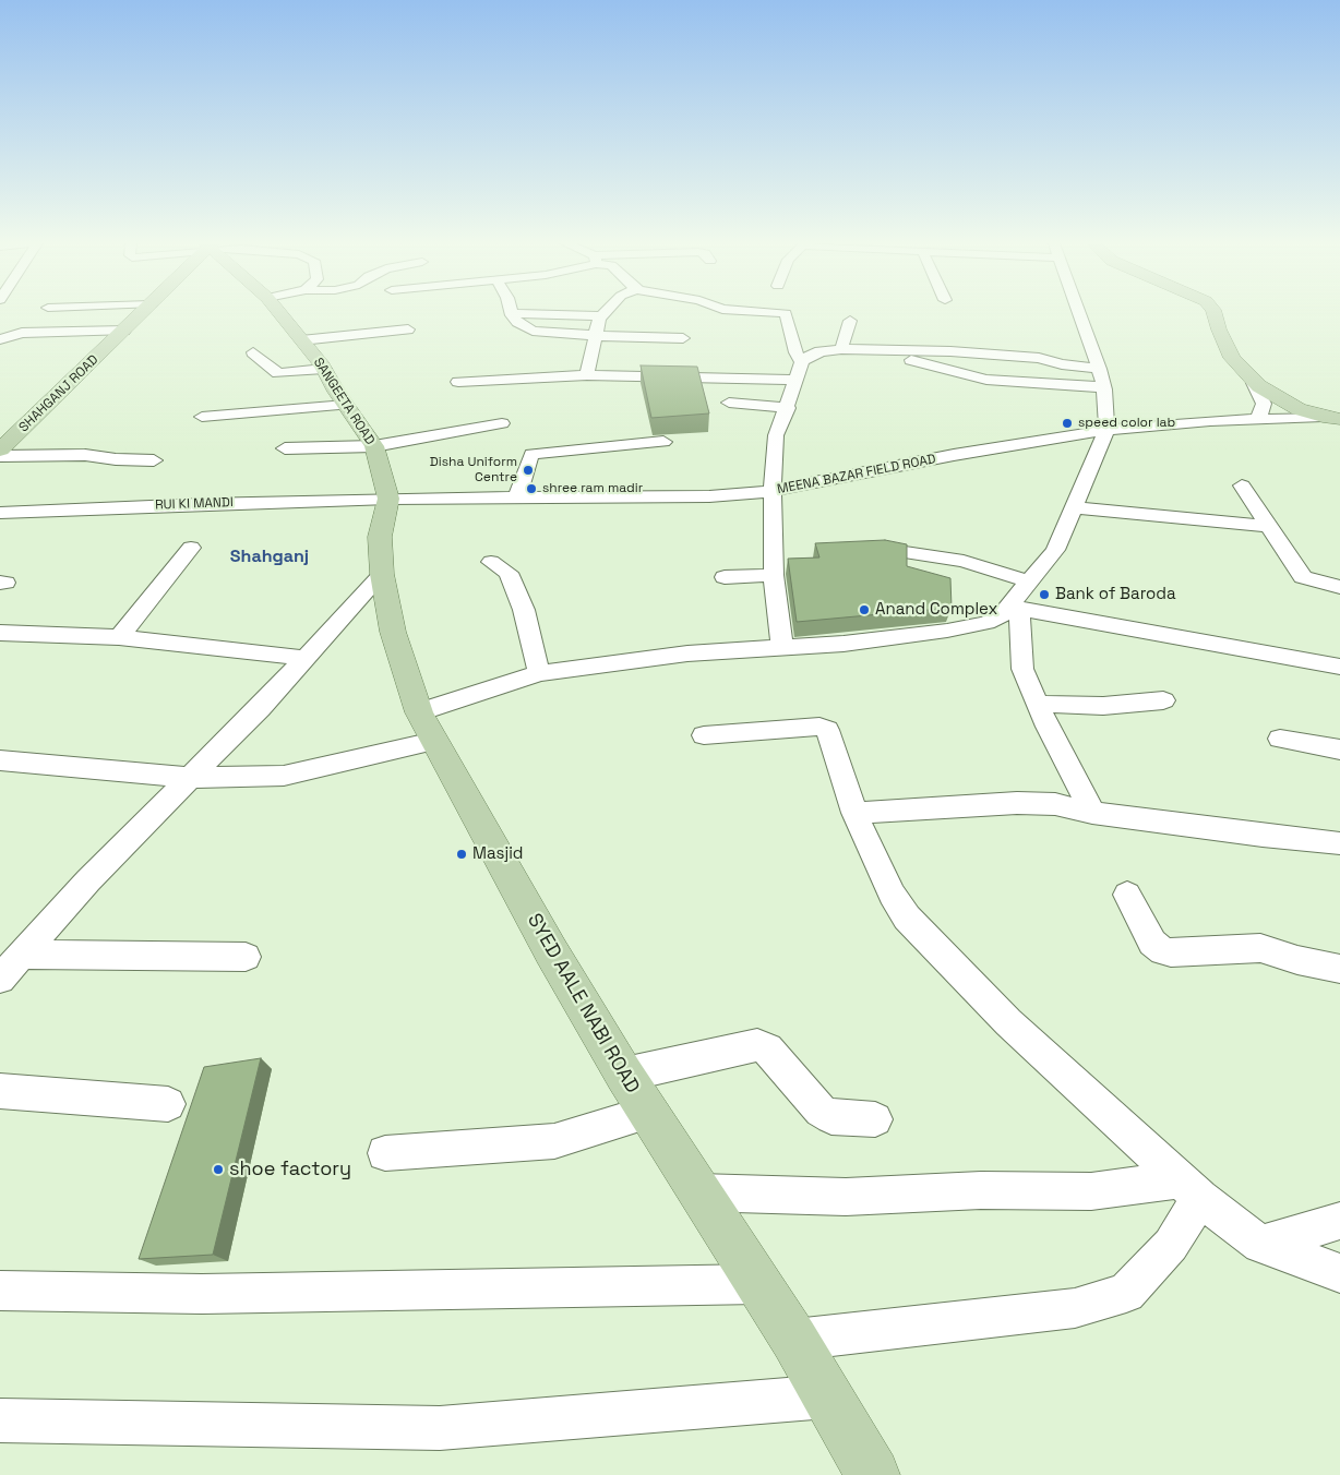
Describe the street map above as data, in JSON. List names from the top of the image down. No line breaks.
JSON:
{"streets":{"main road":["SHAHGANJ ROAD","SANGEETA ROAD","SYED AALE NABI ROAD"],"street":["MEENA BAZAR FIELD ROAD","RUI KI MANDI"]},"crossings":[["SANGEETA ROAD","MEENA BAZAR FIELD ROAD"],["SANGEETA ROAD","RUI KI MANDI"],["SANGEETA ROAD","SYED AALE NABI ROAD"],["MEENA BAZAR FIELD ROAD","RUI KI MANDI"],["MEENA BAZAR FIELD ROAD","SYED AALE NABI ROAD"],["RUI KI MANDI","SYED AALE NABI ROAD"]],"districts":["Shahganj"],"places":["speed color lab","Disha Uniform Centre","shree ram madir","Bank of Baroda","Anand Complex","Masjid","shoe factory"]}
